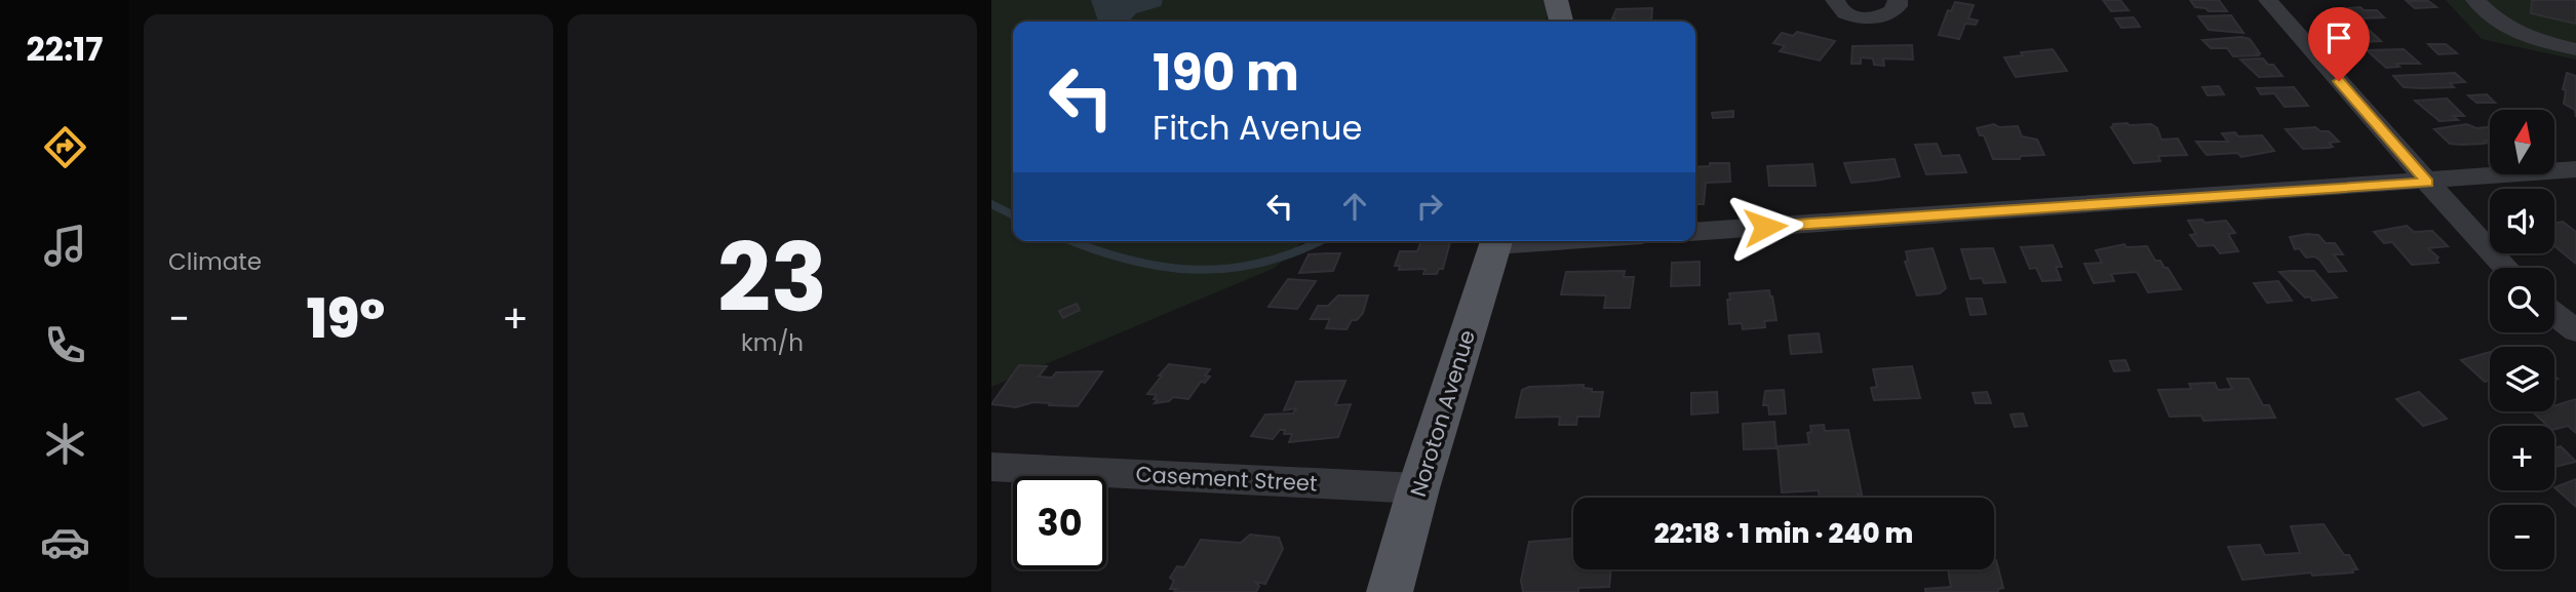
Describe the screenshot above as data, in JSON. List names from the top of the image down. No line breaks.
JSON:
{"streets":{"main road":["Noroton Avenue"],"street":["Casement Street"]},"crossings":[["Noroton Avenue","Casement Street"]],"north":"top","page":{"tabs":"22:17","tile":["Climate",["23","km/h"]],"turn":["190 m","Fitch Avenue"],"map_buttons":["+","−"],"heat":["−","19°","+"],"limit":"30","trip":"22:18 · 1 min · 240 m"}}
